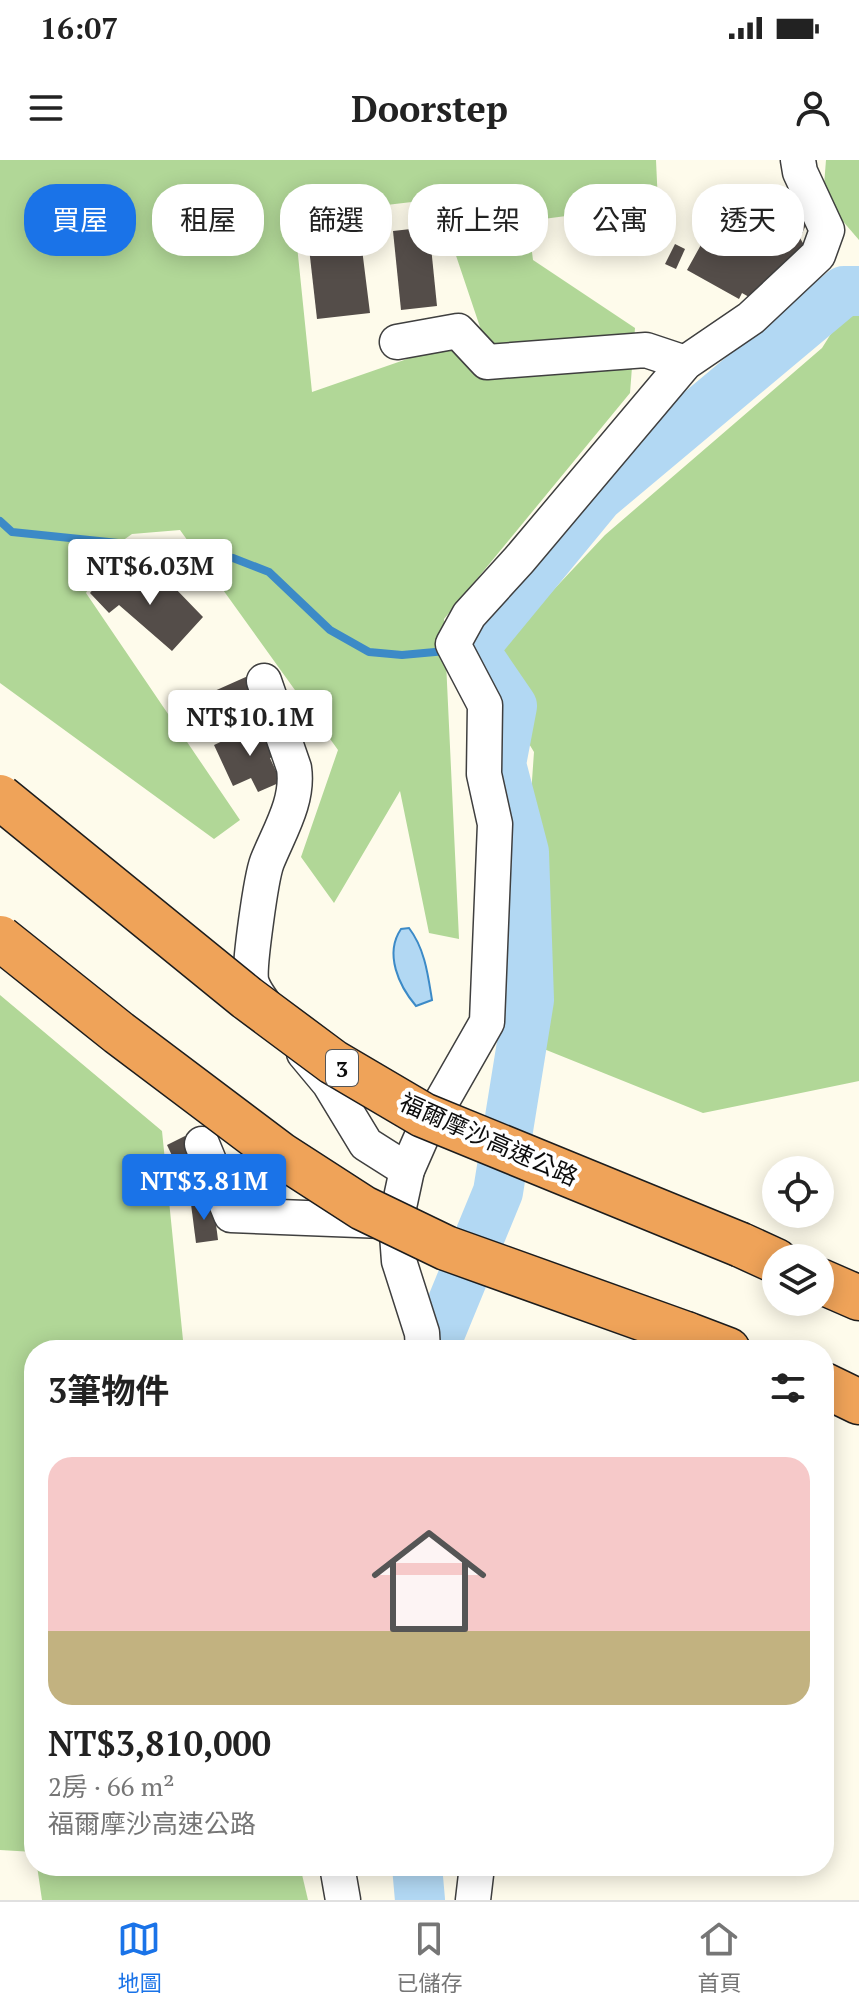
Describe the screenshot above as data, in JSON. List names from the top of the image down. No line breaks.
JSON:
{"streets":{"highway":["3","福爾摩沙高速公路"]},"page":{"status":"16:07","header":"Doorstep","chip":["買屋","租屋","篩選","新上架","公寓","透天"],"price":["NT$6.03M","NT$10.1M","NT$3.81M"],"heading":"3筆物件","list":[{"name":"NT$3,810,000","note":"2房 · 66 m² · 福爾摩沙高速公路"}],"tabs":["地圖","已儲存","首頁"]}}
